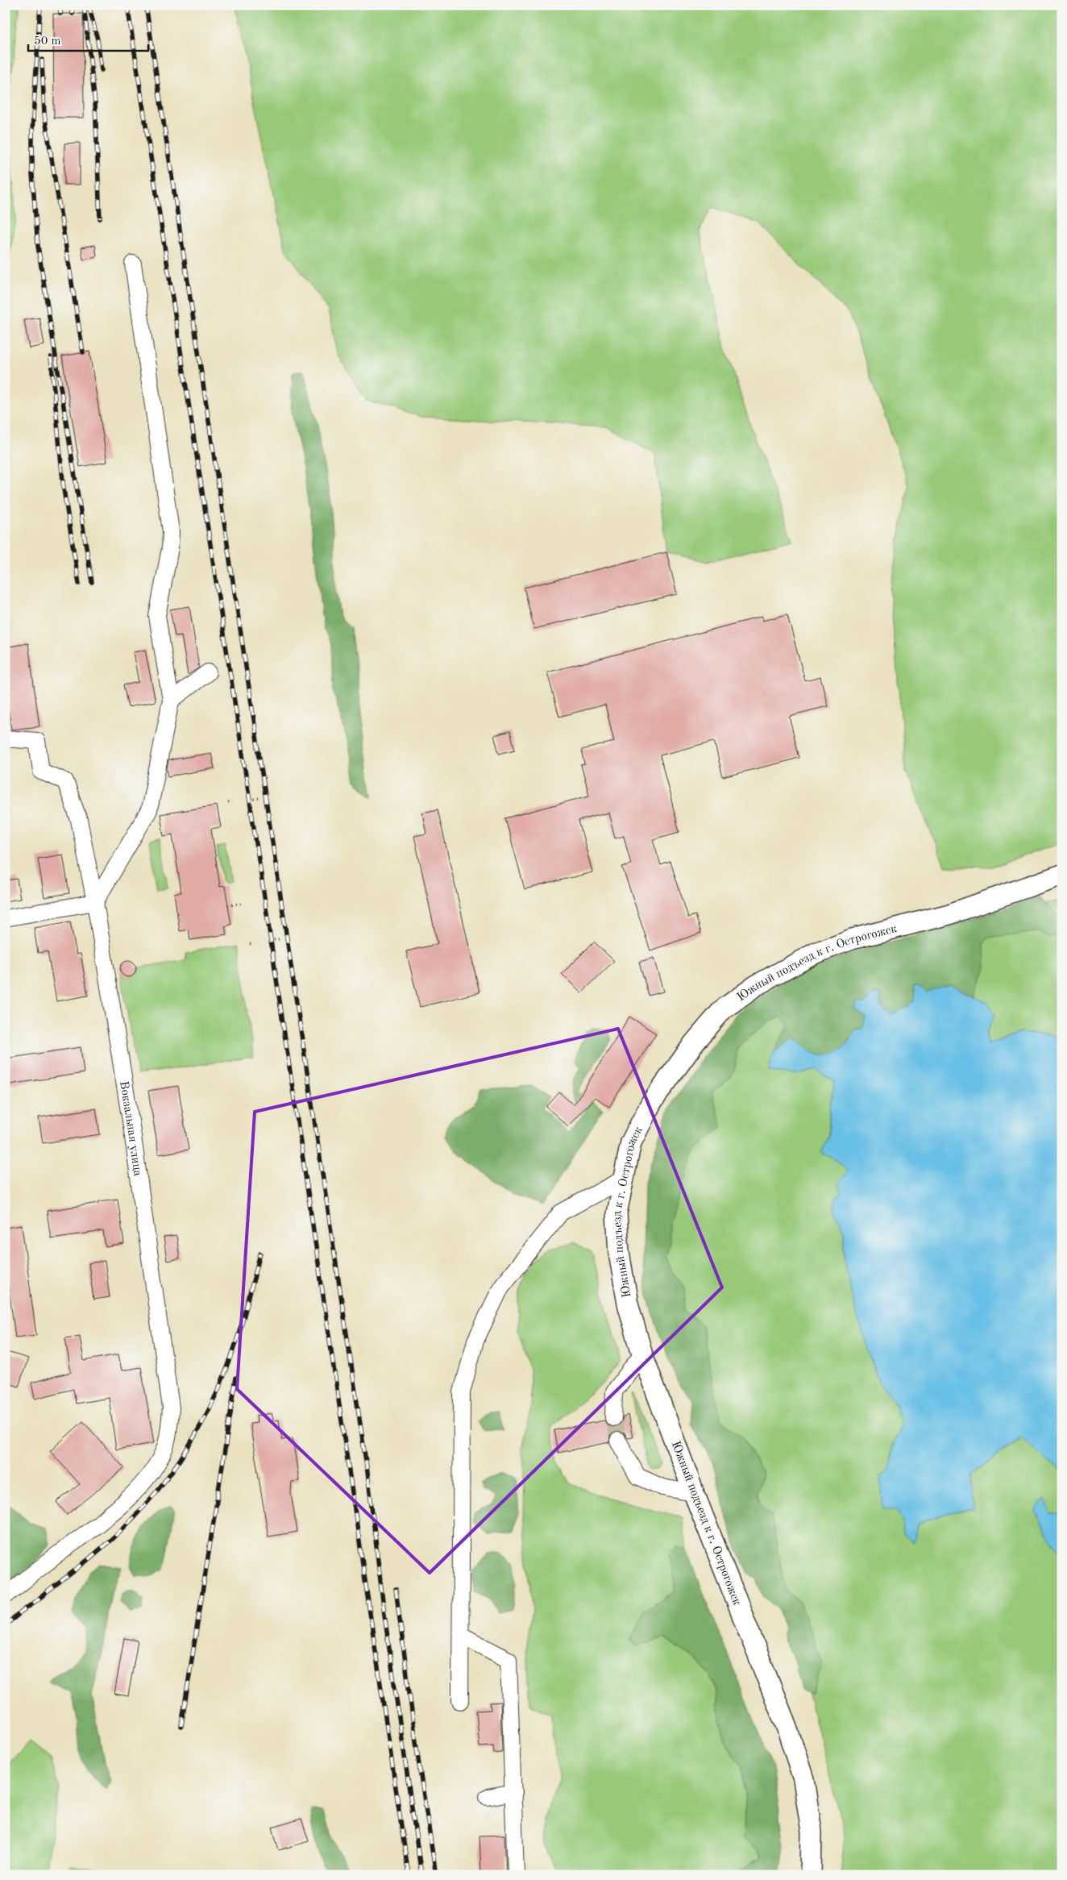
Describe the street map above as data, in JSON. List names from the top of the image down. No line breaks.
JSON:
{"streets":{"main road":["Южный подъезд к г. Острогожск"],"street":["Вокзальная улица"]},"scale_bar":"50 m"}
